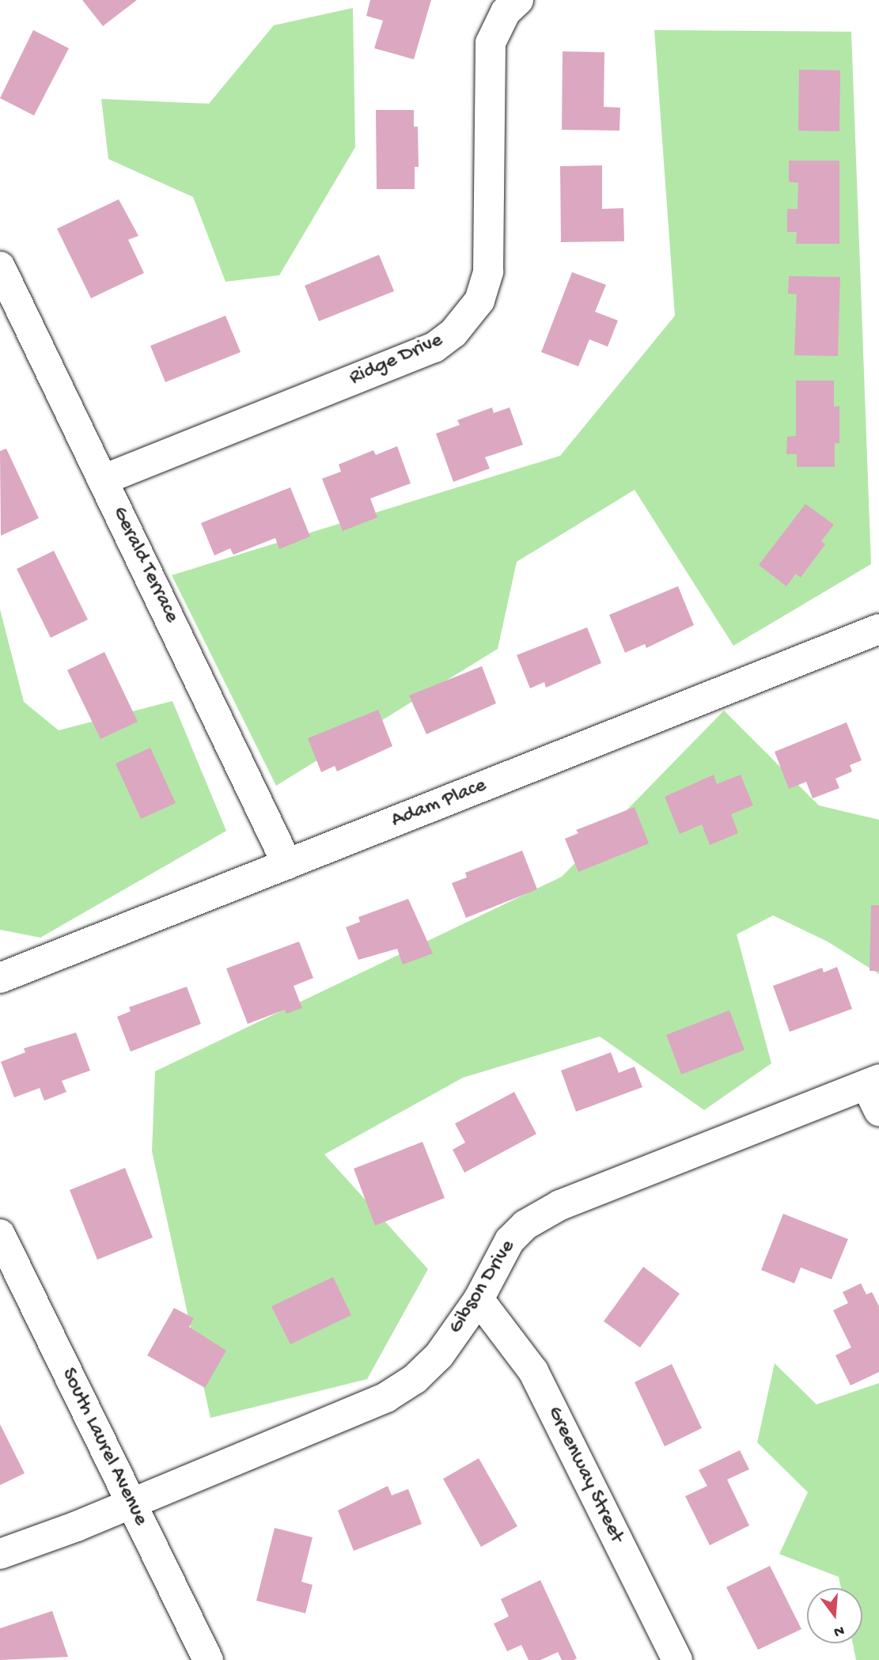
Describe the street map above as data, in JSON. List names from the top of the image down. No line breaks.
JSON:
{"streets":{"street":["Ridge Drive","Gerald Terrace","Adam Place","Gibson Drive","South Laurel Avenue","Greenway Street"]},"crossings":[["Ridge Drive","Gerald Terrace"],["Gerald Terrace","Adam Place"],["Gibson Drive","South Laurel Avenue"],["Gibson Drive","Greenway Street"]],"north":"bottom"}
